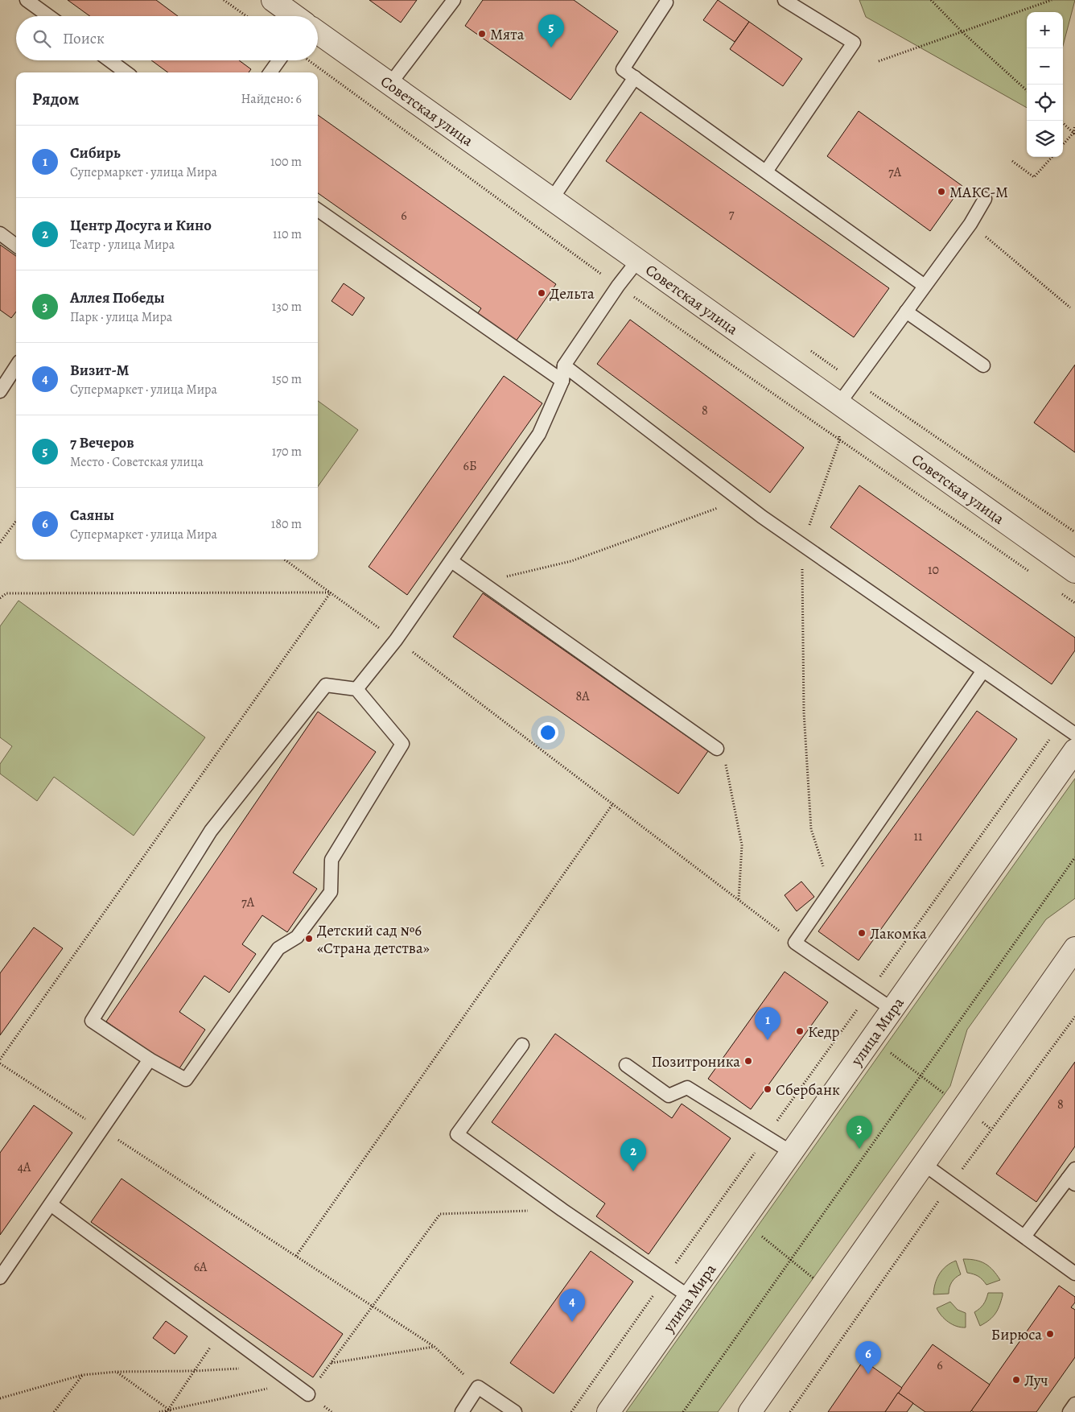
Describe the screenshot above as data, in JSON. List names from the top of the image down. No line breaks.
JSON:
{"streets":{"street":["Советская улица","улица Мира"]},"places":["Мята","МАКС-М","Дельта","Лакомка","Детский сад №6 «Страна детства»","Кедр","Позитроника","Сбербанк","Бирюса","Луч"],"house_numbers":["7А","7","6","8","6Б","10","8А","11","7А","8","4А","6А","6"],"page":{"map_buttons":["+","−"],"pins":["5","1","3","2","4","6"],"search":"Поиск","heading":["Рядом","Найдено: 6"],"list":[{"mark":"1","name":"Сибирь","note":"Супермаркет · улица Мира","value":"100 m"},{"mark":"2","name":"Центр Досуга и Кино","note":"Театр · улица Мира","value":"110 m"},{"mark":"3","name":"Аллея Победы","note":"Парк · улица Мира","value":"130 m"},{"mark":"4","name":"Визит-М","note":"Супермаркет · улица Мира","value":"150 m"},{"mark":"5","name":"7 Вечеров","note":"Место · Советская улица","value":"170 m"},{"mark":"6","name":"Саяны","note":"Супермаркет · улица Мира","value":"180 m"}]}}
